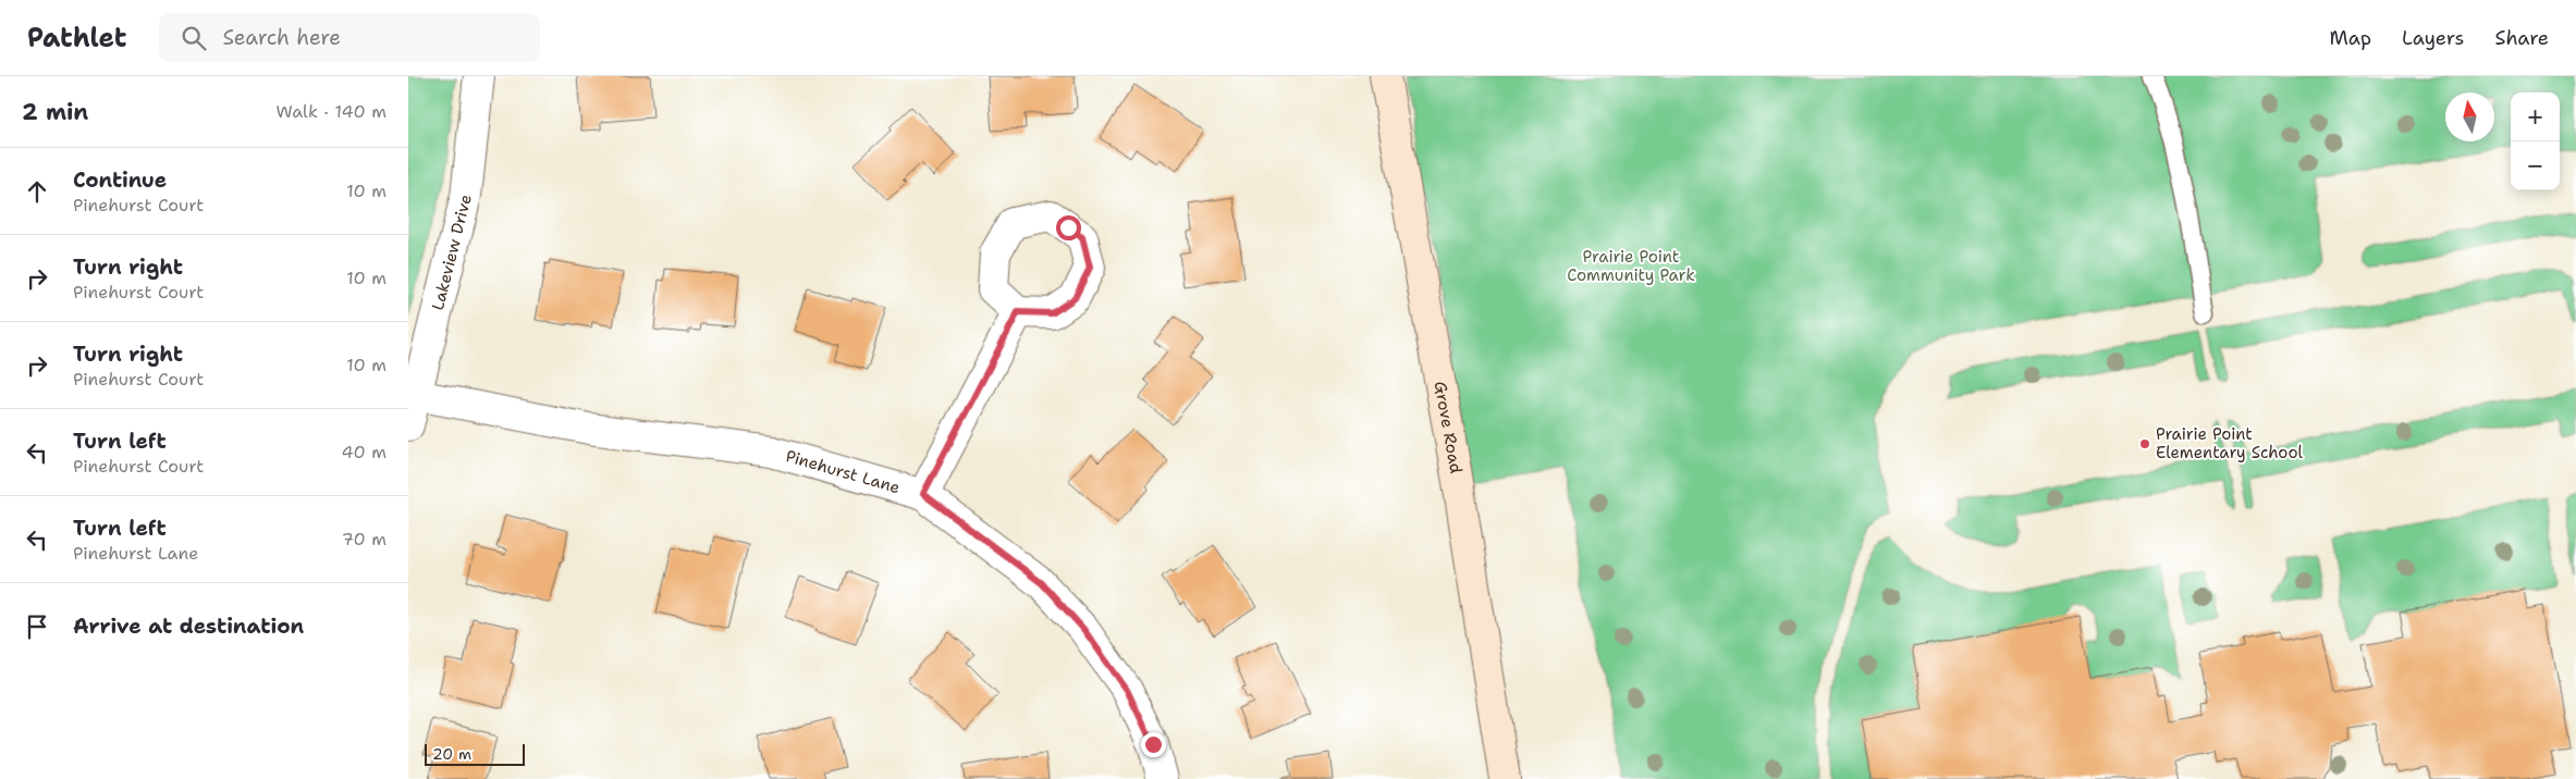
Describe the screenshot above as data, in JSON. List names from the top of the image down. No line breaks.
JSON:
{"streets":{"street":["Lakeview Drive","Grove Road","Pinehurst Lane"]},"crossings":[["Lakeview Drive","Pinehurst Lane"]],"parks":["Prairie Point Community Park"],"places":["Prairie Point Elementary School"],"scale_bar":"20 m","north":"top","page":{"header":"Pathlet","search":"Search here","nav":["Map","Layers","Share"],"heading":["2 min","Walk · 140 m"],"map_buttons":["+","−"],"list":[["Continue","Pinehurst Court","10 m"],["Turn right","Pinehurst Court","10 m"],["Turn right","Pinehurst Court","10 m"],["Turn left","Pinehurst Court","40 m"],["Turn left","Pinehurst Lane","70 m"],"Arrive at destination"],"scale":"20 m"}}
